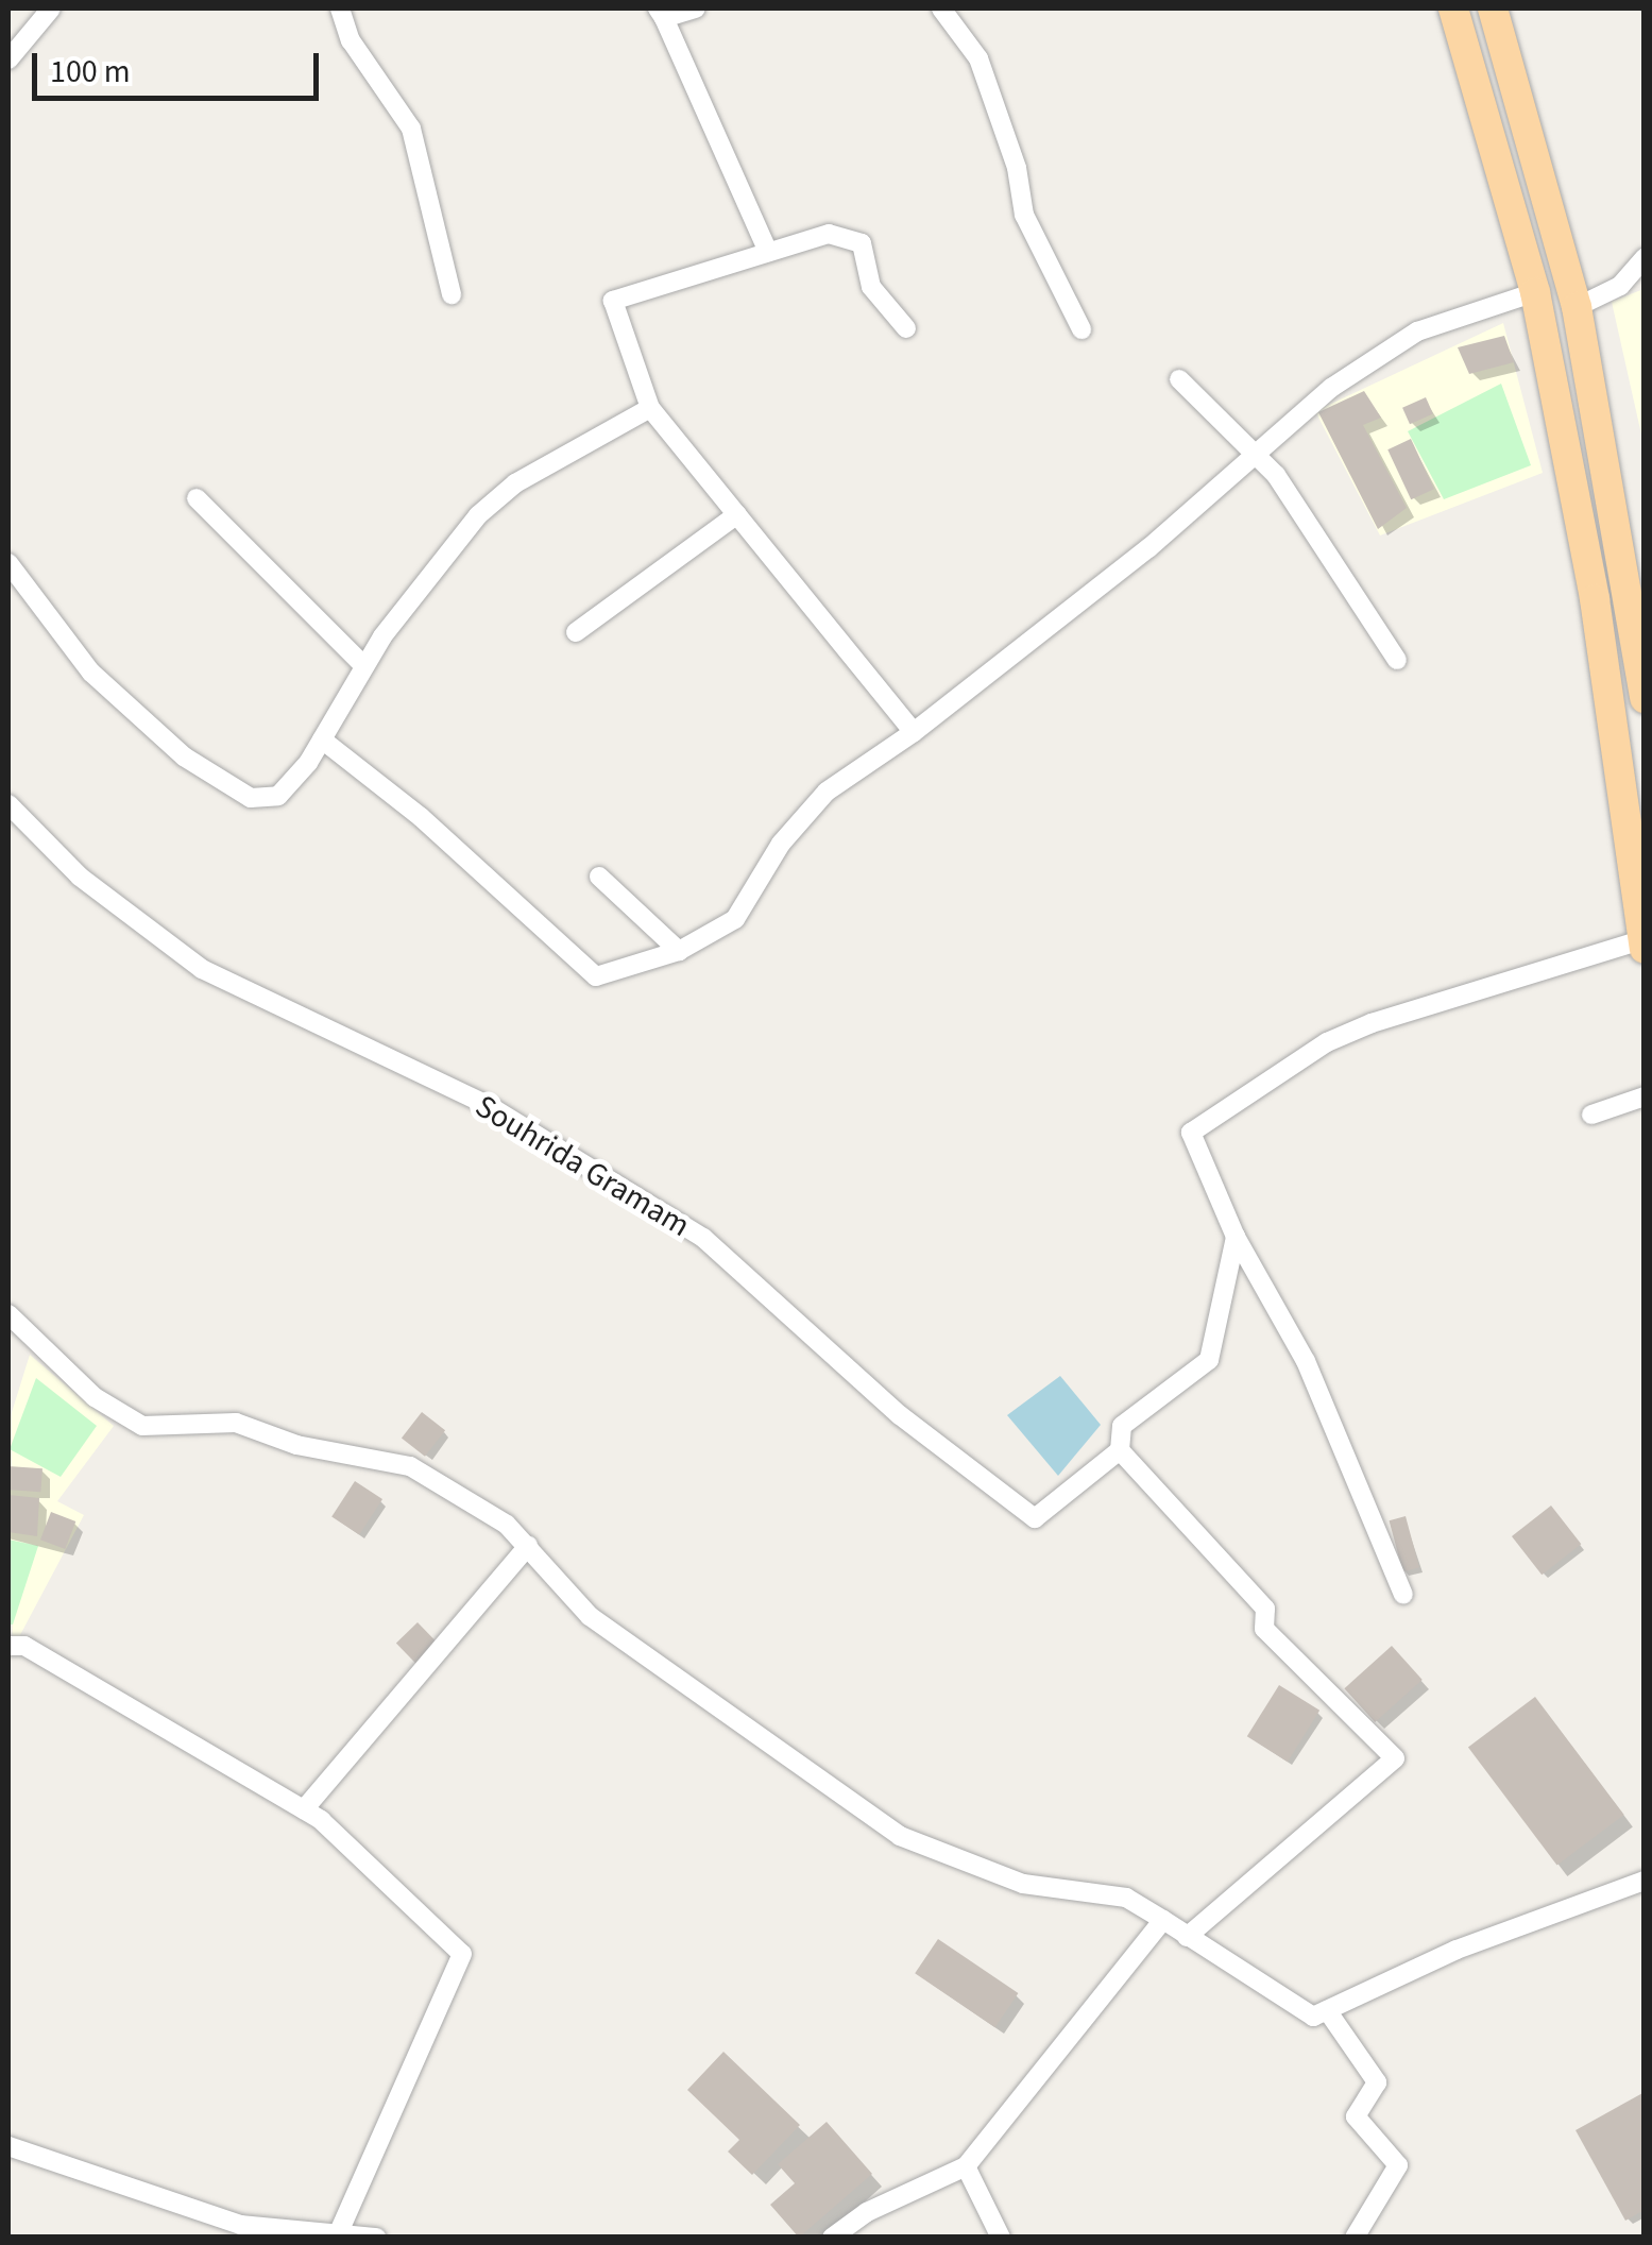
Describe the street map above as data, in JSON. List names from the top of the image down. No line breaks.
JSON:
{"streets":{"street":["Souhrida Gramam"]},"scale_bar":"100 m"}
